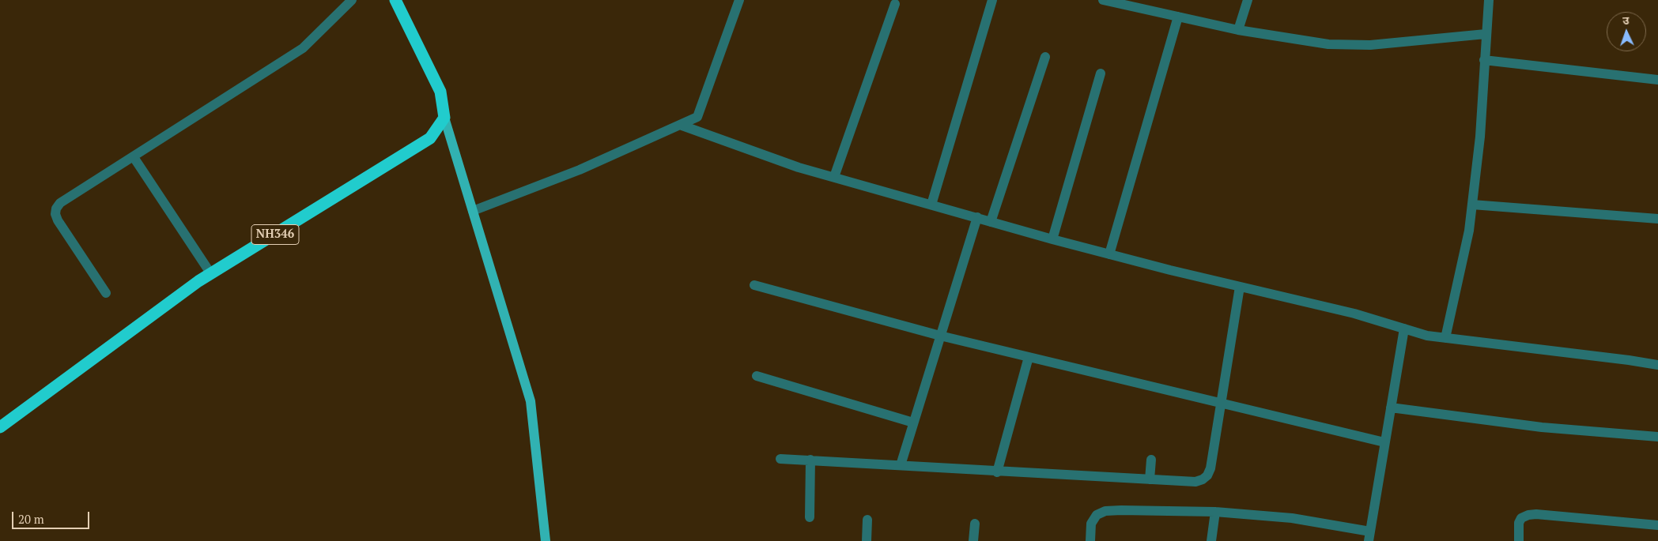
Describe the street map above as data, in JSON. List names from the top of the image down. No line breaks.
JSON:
{"streets":{"highway":["NH346"]},"scale_bar":"20 m","north":"top"}
